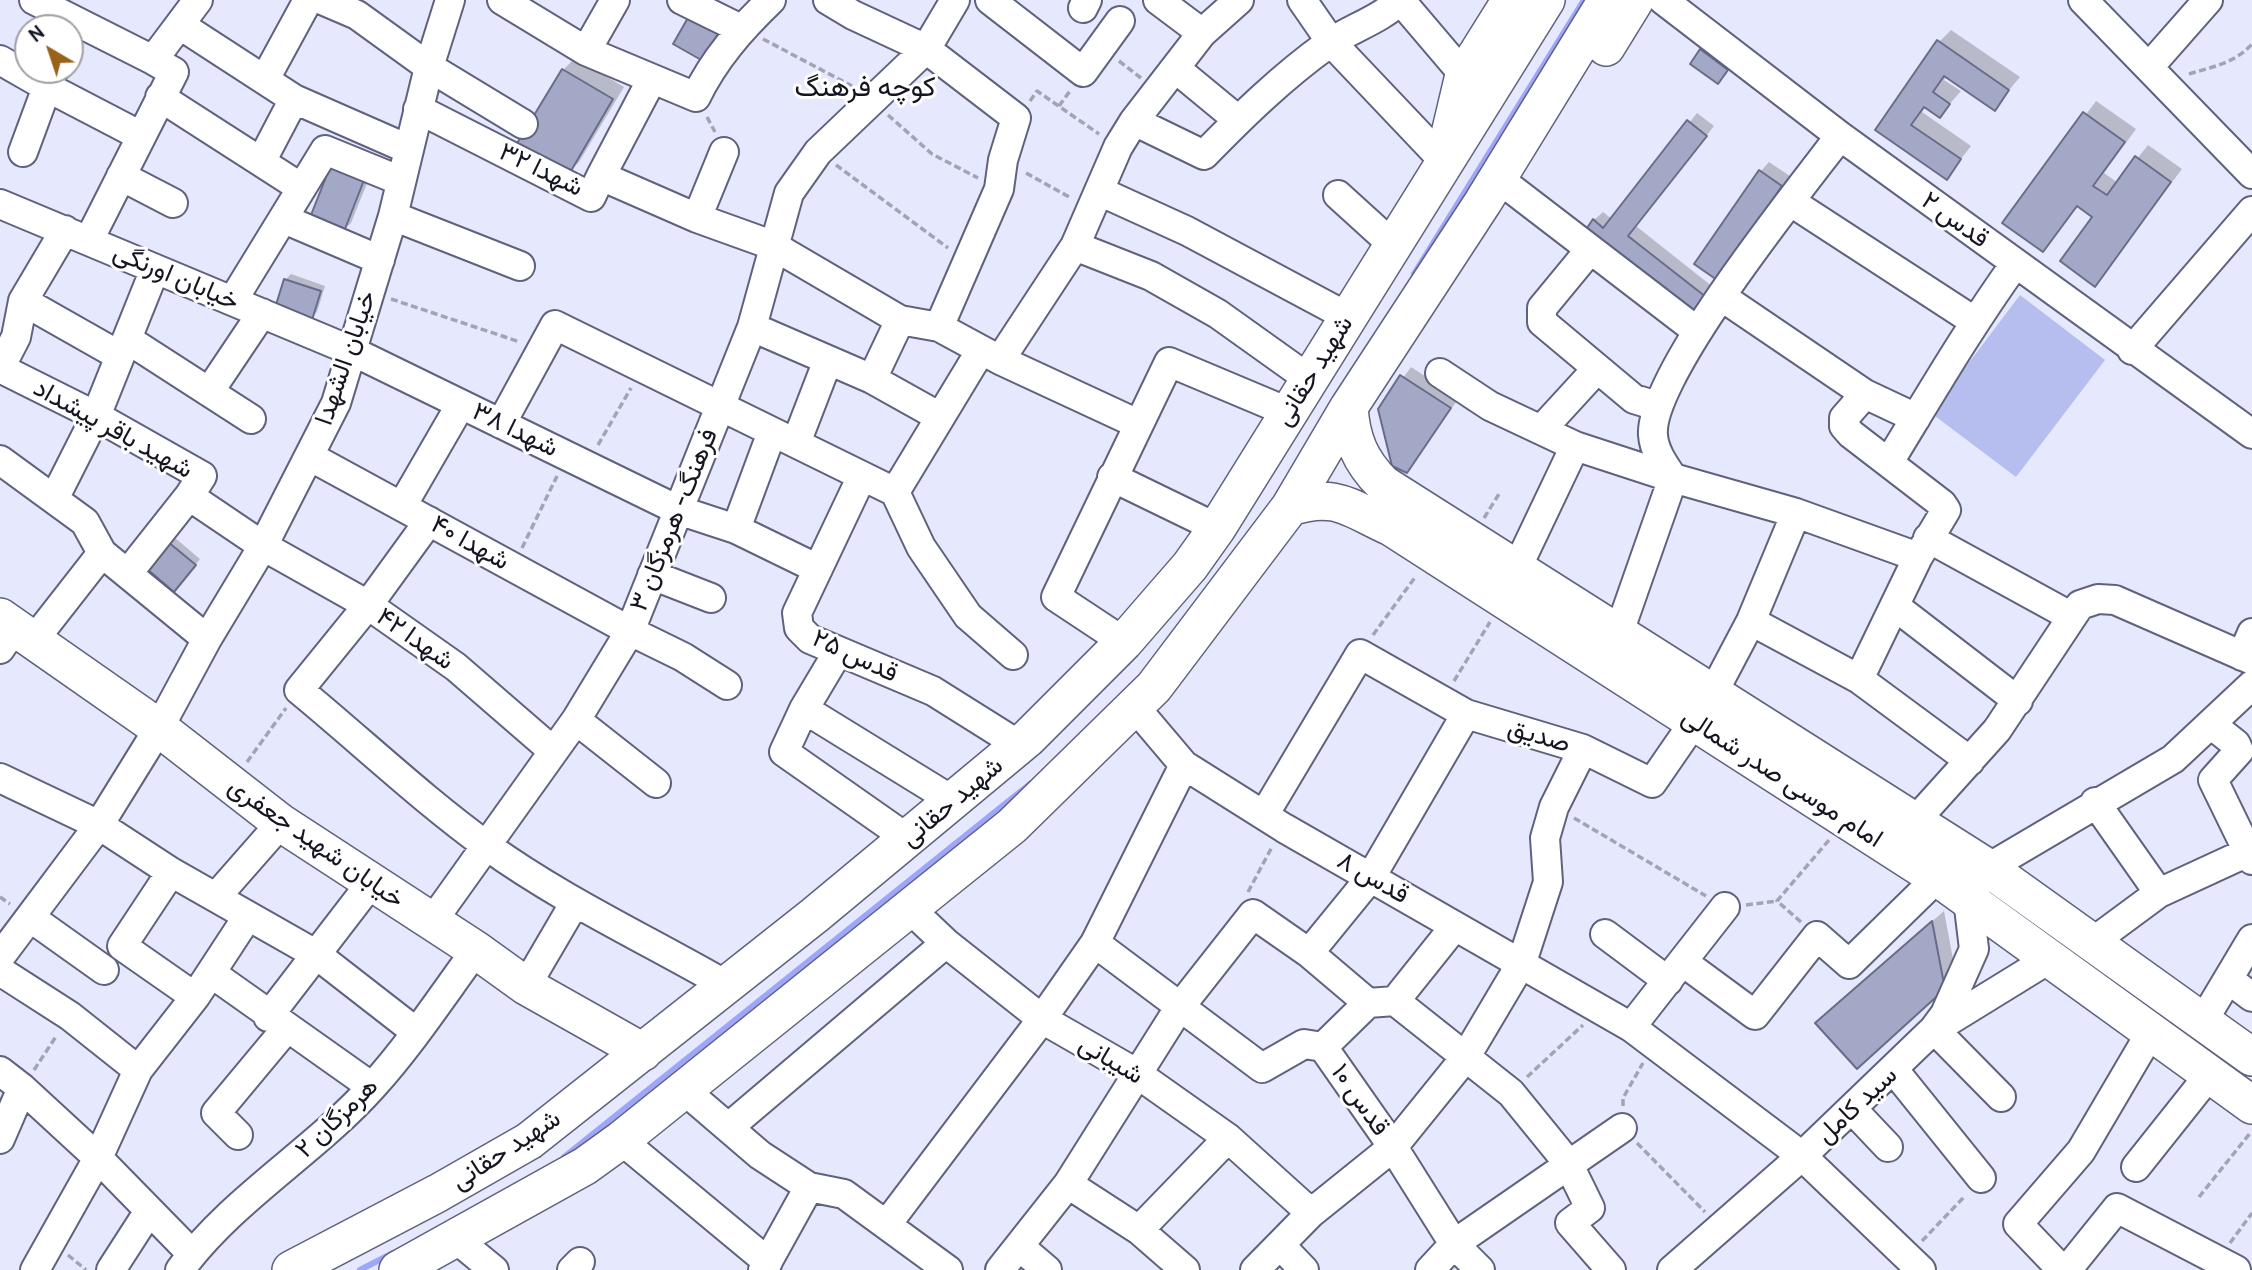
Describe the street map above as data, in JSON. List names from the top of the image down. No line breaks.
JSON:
{"streets":{"main road":["شهید حقانی","امام موسی صدر شمالی","خیابان شهید جعفری"],"street":["شهدا ۳۲","قدس ۲","خیابان اورنگی","خیابان الشهدا","شهید باقر پیشداد","شهدا ۳۸","فرهنگ- هرمزگان ۳","شهدا ۴۰","شهدا ۴۲","قدس ۲۵","صدیق","قدس ۸","شیبانی","قدس ۱۰","سید کامل","هرمزگان ۲"]},"crossings":[["شهدا ۳۲","خیابان الشهدا"],["شهدا ۳۲","فرهنگ- هرمزگان ۳"],["خیابان اورنگی","خیابان الشهدا"],["خیابان اورنگی","شهدا ۳۸"],["خیابان الشهدا","شهید باقر پیشداد"],["خیابان الشهدا","شهدا ۳۸"],["خیابان الشهدا","شهدا ۴۰"],["خیابان الشهدا","شهدا ۴۲"],["خیابان الشهدا","خیابان شهید جعفری"],["شهید حقانی","قدس ۲۵"],["شهید حقانی","امام موسی صدر شمالی"],["شهید حقانی","خیابان شهید جعفری"],["شهید حقانی","قدس ۸"],["شهید حقانی","شیبانی"],["شهید باقر پیشداد","شهدا ۴۲"],["شهدا ۳۸","فرهنگ- هرمزگان ۳"],["شهدا ۳۸","قدس ۲۵"],["فرهنگ- هرمزگان ۳","شهدا ۴۰"],["فرهنگ- هرمزگان ۳","شهدا ۴۲"],["فرهنگ- هرمزگان ۳","خیابان شهید جعفری"],["صدیق","امام موسی صدر شمالی"],["امام موسی صدر شمالی","سید کامل"],["خیابان شهید جعفری","هرمزگان ۲"],["قدس ۸","سید کامل"]],"districts":["کوچه فرهنگ"],"north":"top left"}
